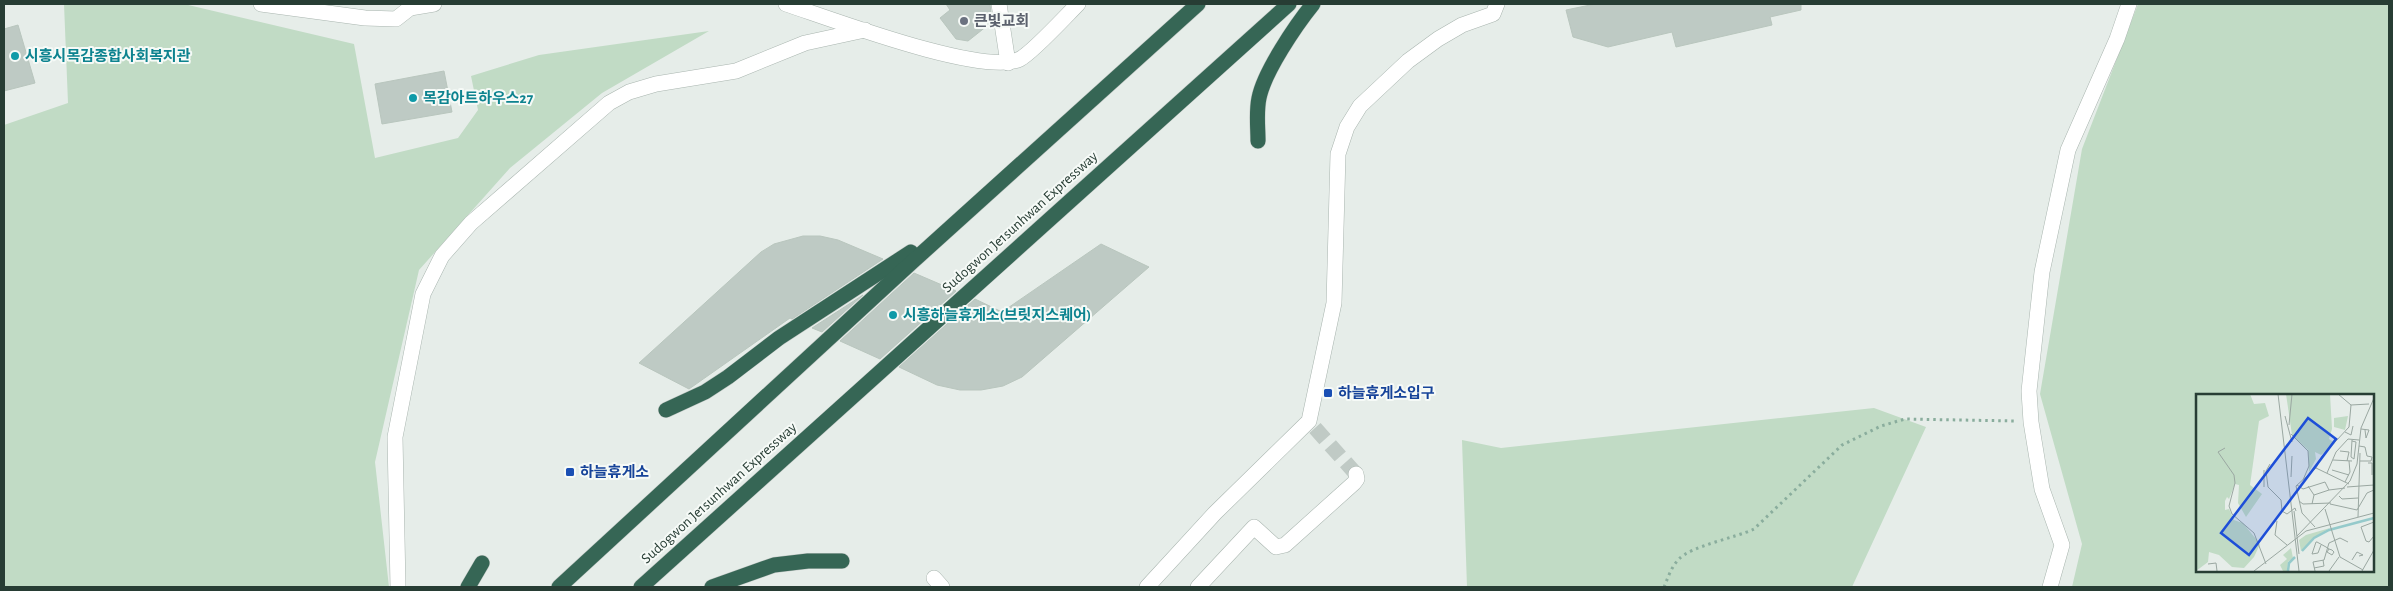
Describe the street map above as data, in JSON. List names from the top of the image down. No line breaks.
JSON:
{"streets":{"highway":["Sudogwon Je1sunhwan Expressway"]},"places":{"other":["큰빛교회","시흥시목감종합사회복지관","목감아트하우스27","시흥하늘휴게소(브릿지스퀘어)"],"transit":["하늘휴게소입구","하늘휴게소"]}}
